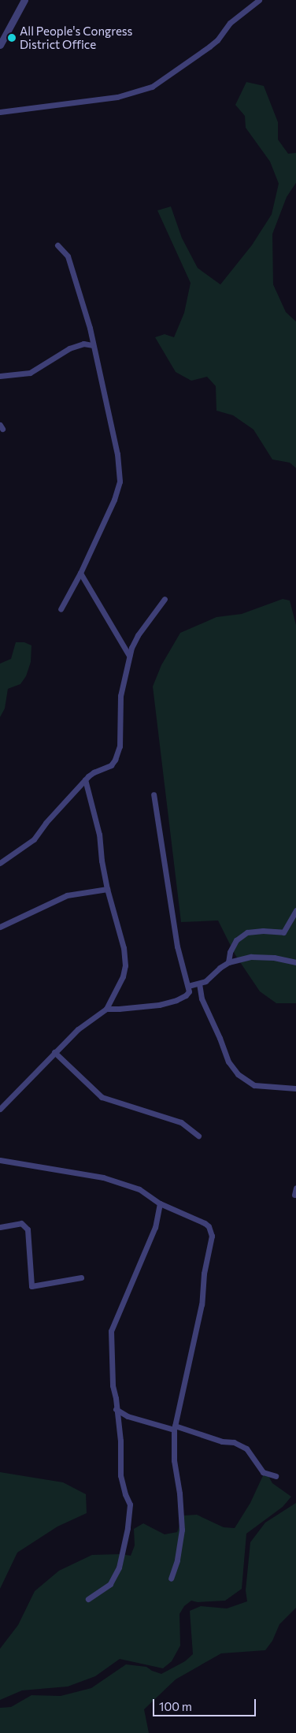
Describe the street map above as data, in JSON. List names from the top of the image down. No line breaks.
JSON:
{"places":["All People's Congress District Office"],"scale_bar":"100 m"}
